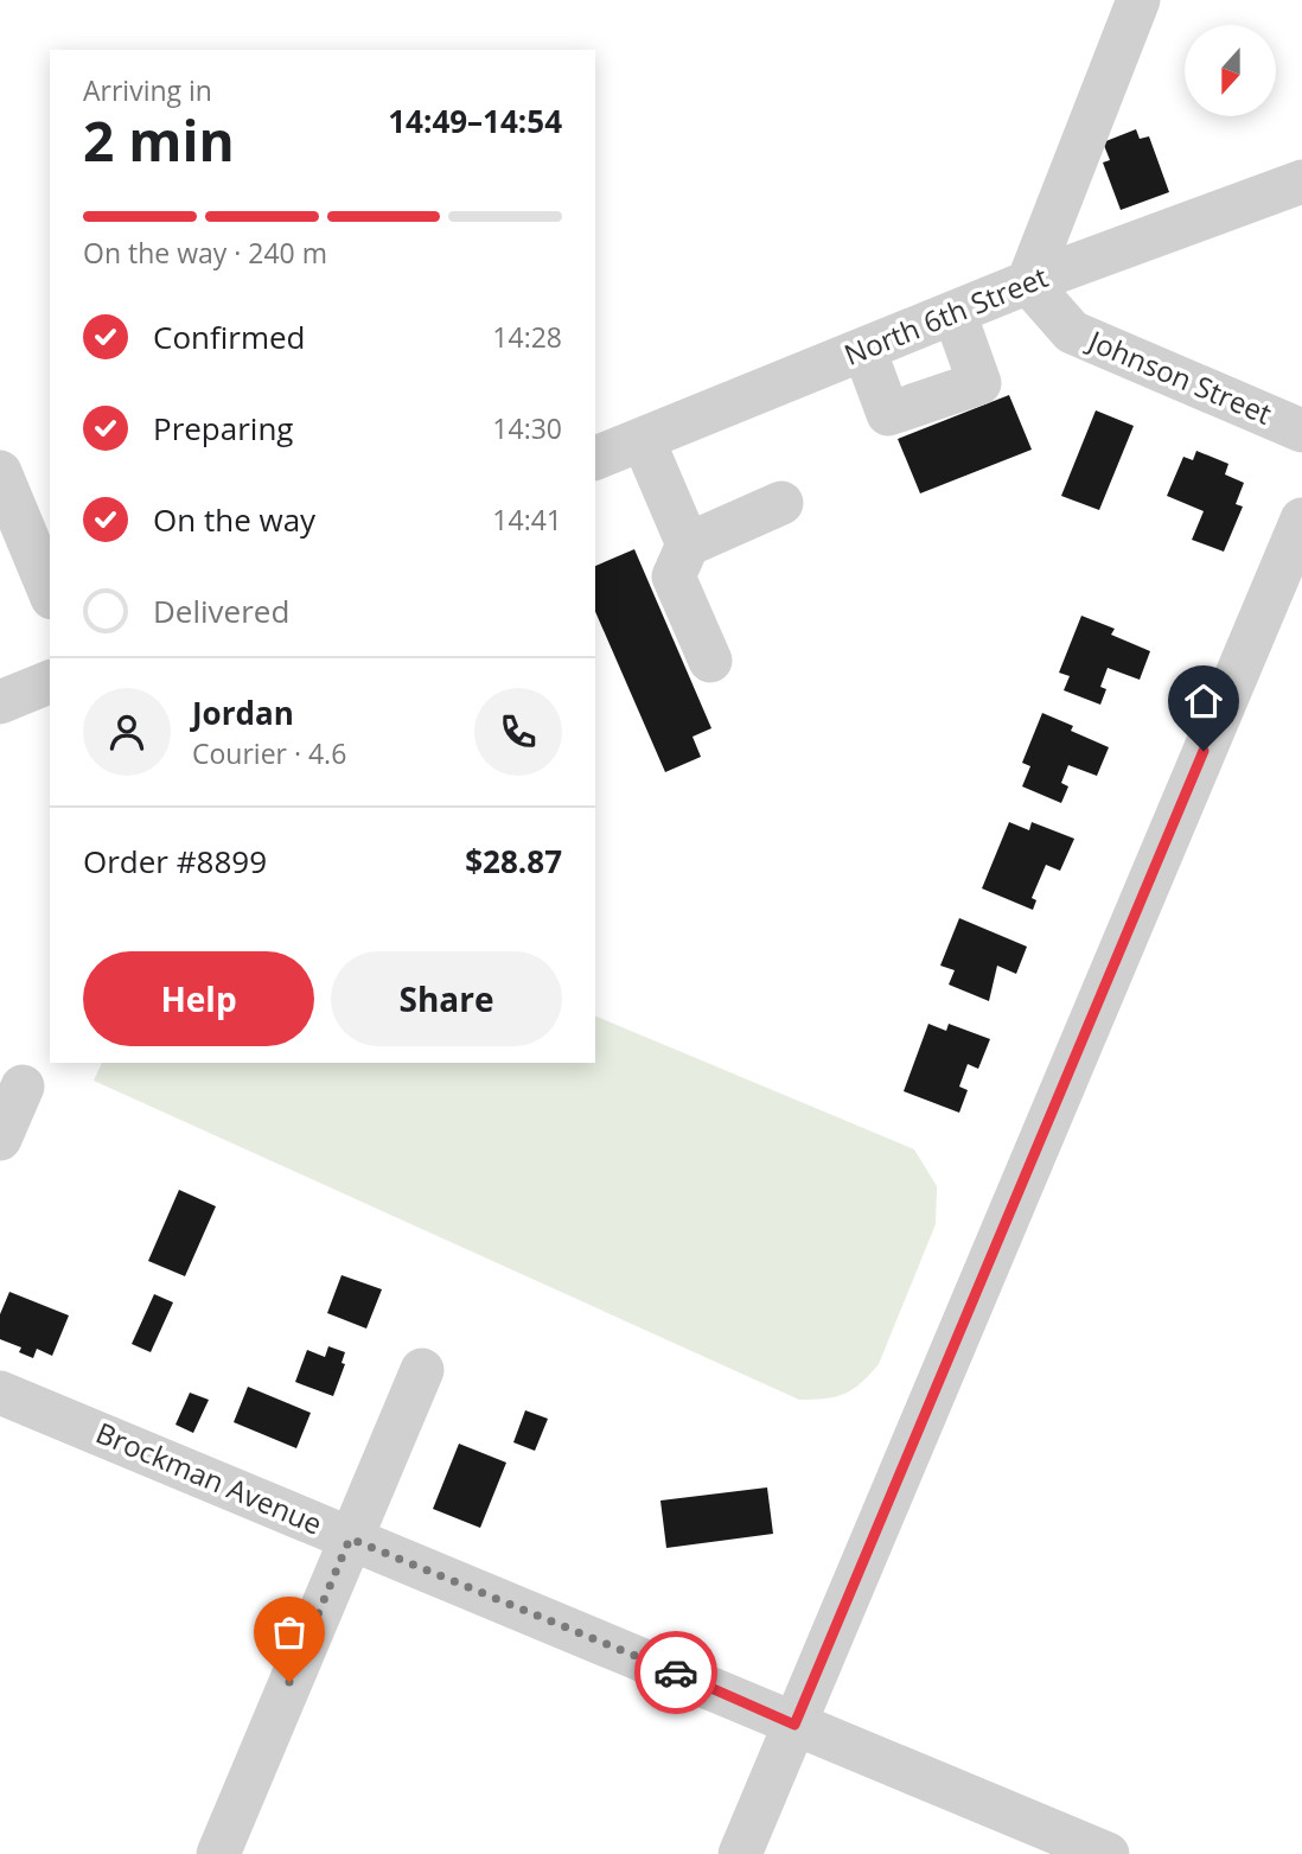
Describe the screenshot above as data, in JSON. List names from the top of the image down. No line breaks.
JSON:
{"streets":{"street":["North 6th Street","Johnson Street","Brockman Avenue"]},"crossings":[["North 6th Street","Johnson Street"]],"north":"bottom","page":{"heading":["2 min","Arriving in","14:49–14:54"],"panel":["Jordan","Courier · 4.6","Order #8899","$28.87"],"bar":"On the way · 240 m","list":[["Confirmed","14:28"],["Preparing","14:30"],["On the way","14:41"],"Delivered"],"buttons":["Help","Share"]}}
